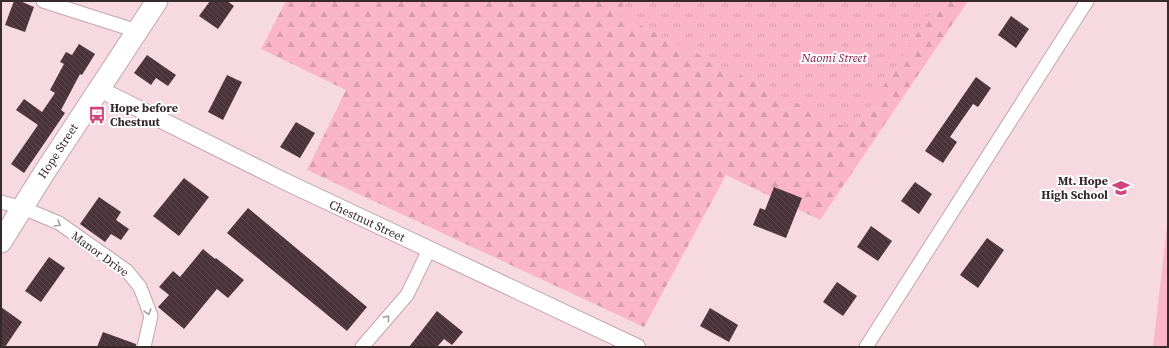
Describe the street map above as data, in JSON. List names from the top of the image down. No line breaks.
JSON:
{"streets":{"main road":["Hope Street"],"street":["Chestnut Street","Manor Drive"]},"crossings":[["Hope Street","Chestnut Street"],["Hope Street","Manor Drive"]],"one_way":["Manor Drive"],"parks":["Naomi Street"],"places":{"bus stop":["Hope before Chestnut"],"school or university":["Mt. Hope High School"]}}
